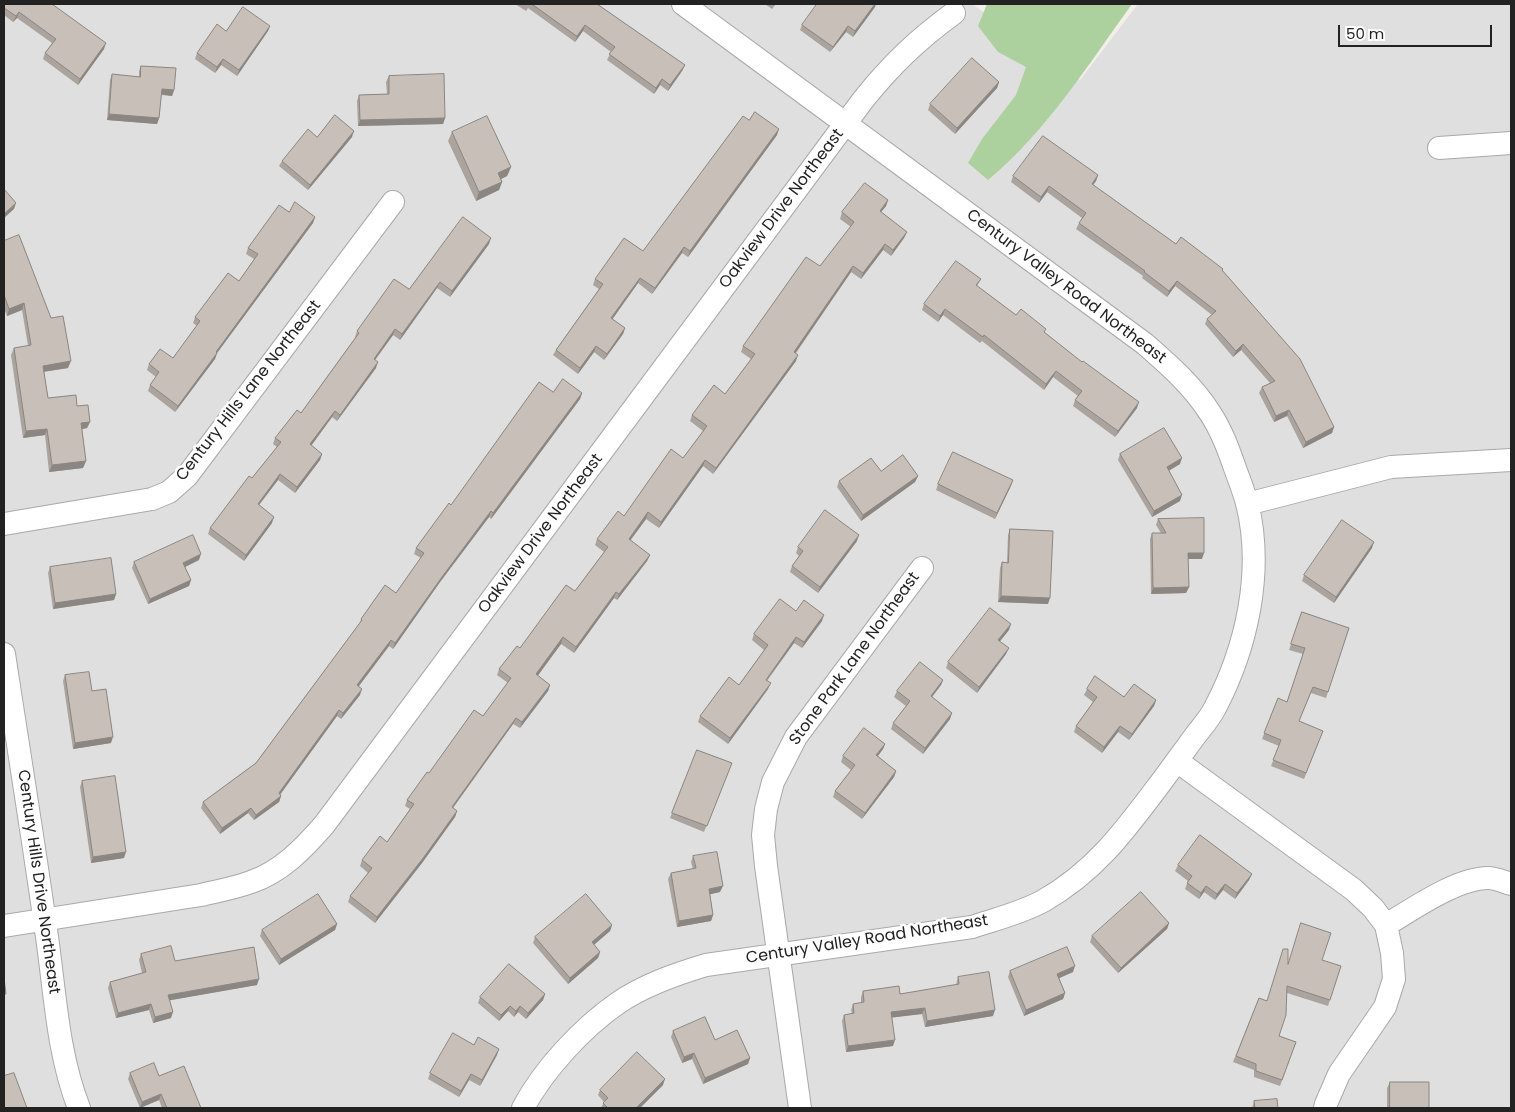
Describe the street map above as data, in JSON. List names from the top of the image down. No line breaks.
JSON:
{"streets":{"street":["Oakview Drive Northeast","Century Valley Road Northeast","Century Hills Lane Northeast","Stone Park Lane Northeast","Century Hills Drive Northeast"]},"crossings":[["Oakview Drive Northeast","Century Valley Road Northeast"],["Oakview Drive Northeast","Century Hills Drive Northeast"],["Century Valley Road Northeast","Stone Park Lane Northeast"]],"scale_bar":"50 m"}
